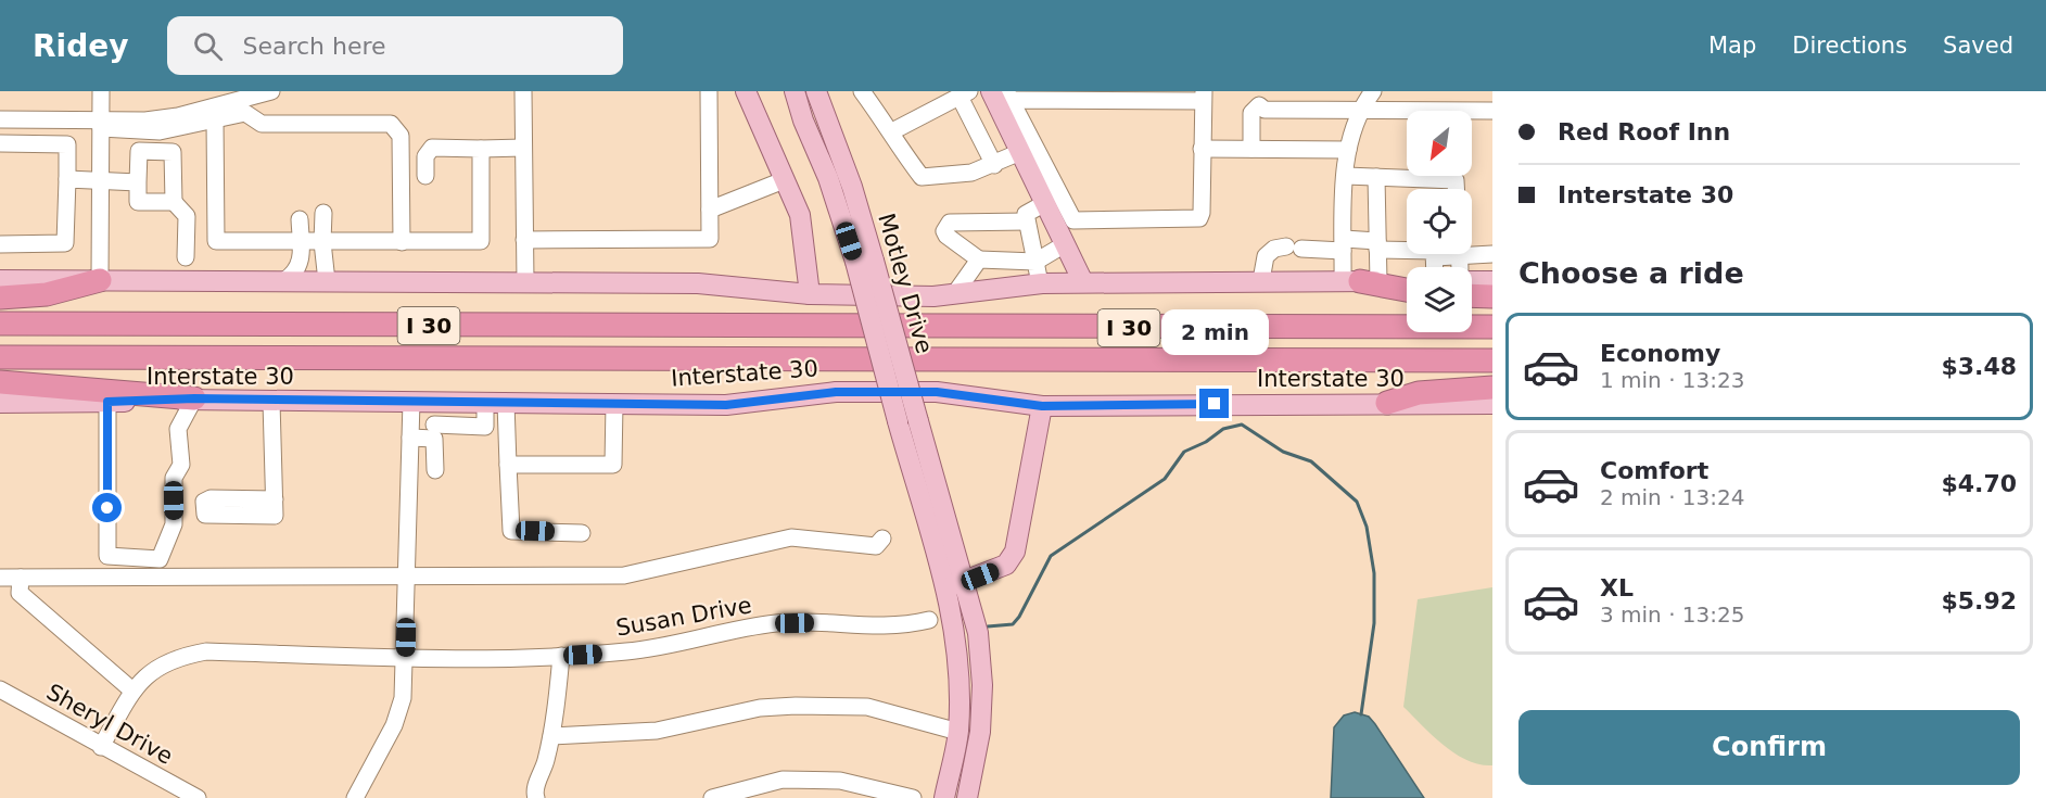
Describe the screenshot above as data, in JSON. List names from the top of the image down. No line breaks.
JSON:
{"streets":{"highway":["I 30"],"main road":["Motley Drive","Interstate 30"],"street":["Susan Drive","Sheryl Drive"]},"crossings":[["Susan Drive","Sheryl Drive"]],"north":"bottom left","page":{"header":"Ridey","search":"Search here","nav":["Map","Directions","Saved"],"banner":["Red Roof Inn","Interstate 30"],"heading":"Choose a ride","bubble":"2 min","list":[{"name":"Economy","note":"1 min · 13:23","value":"$3.48"},{"name":"Comfort","note":"2 min · 13:24","value":"$4.70"},{"name":"XL","note":"3 min · 13:25","value":"$5.92"}],"buttons":"Confirm"}}
